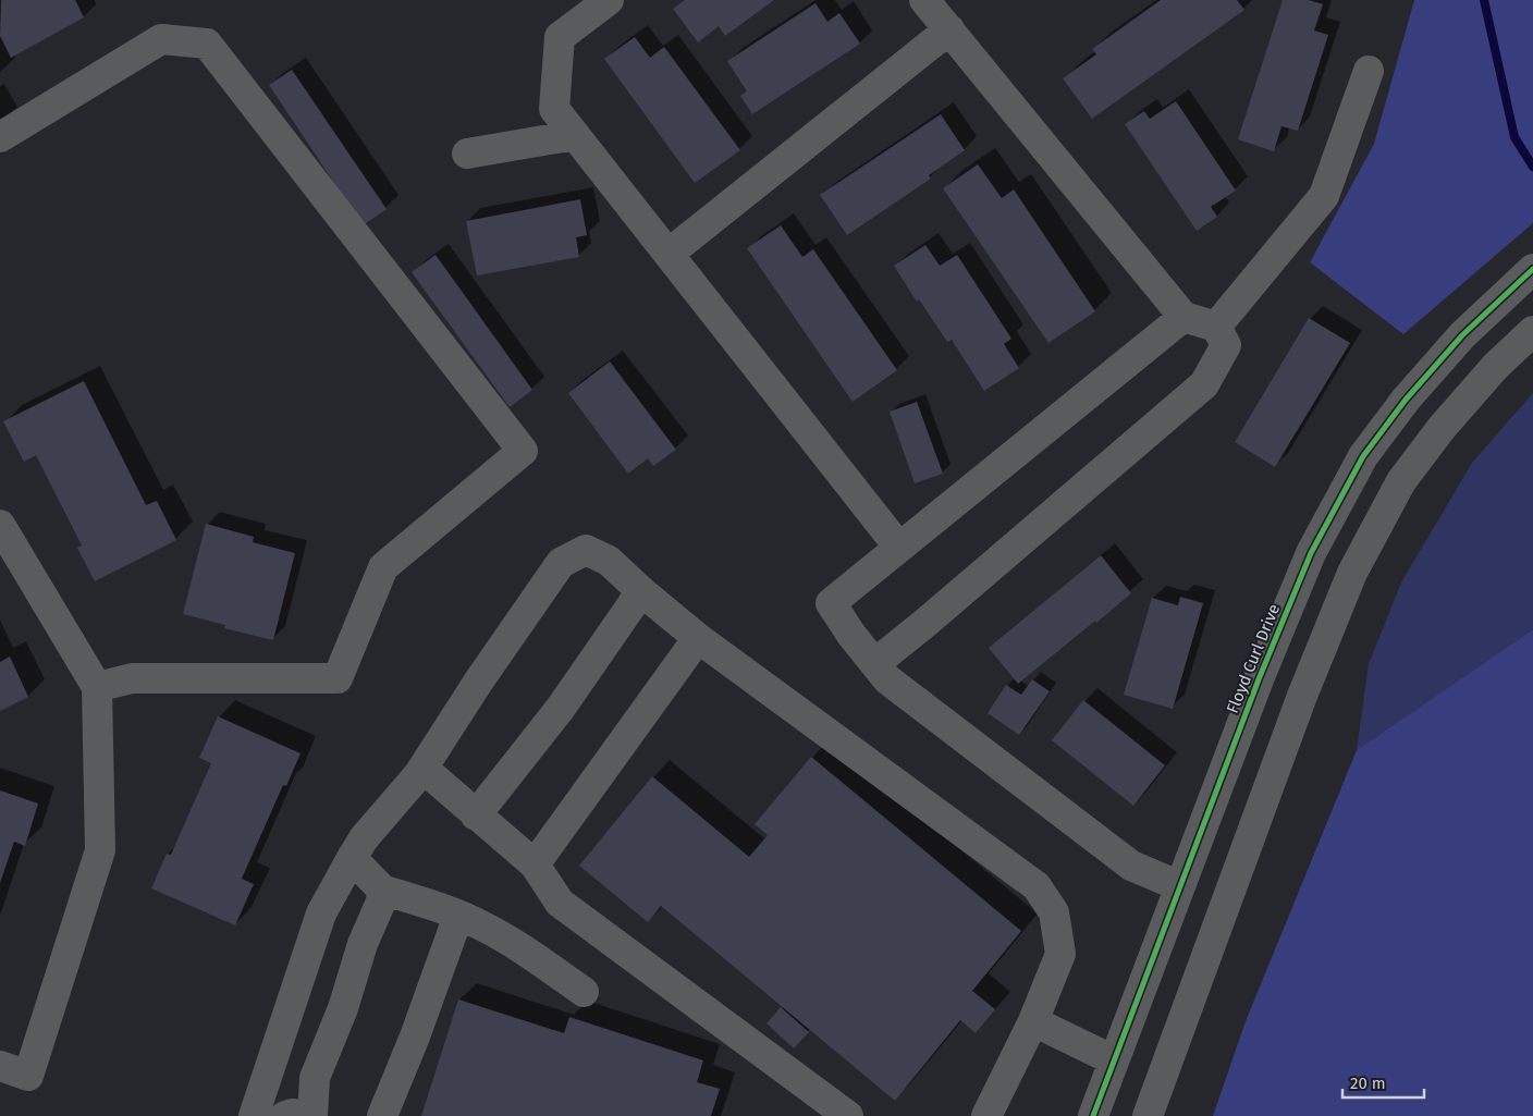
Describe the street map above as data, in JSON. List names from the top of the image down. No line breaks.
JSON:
{"streets":{"street":["Floyd Curl Drive"]},"scale_bar":"20 m"}
